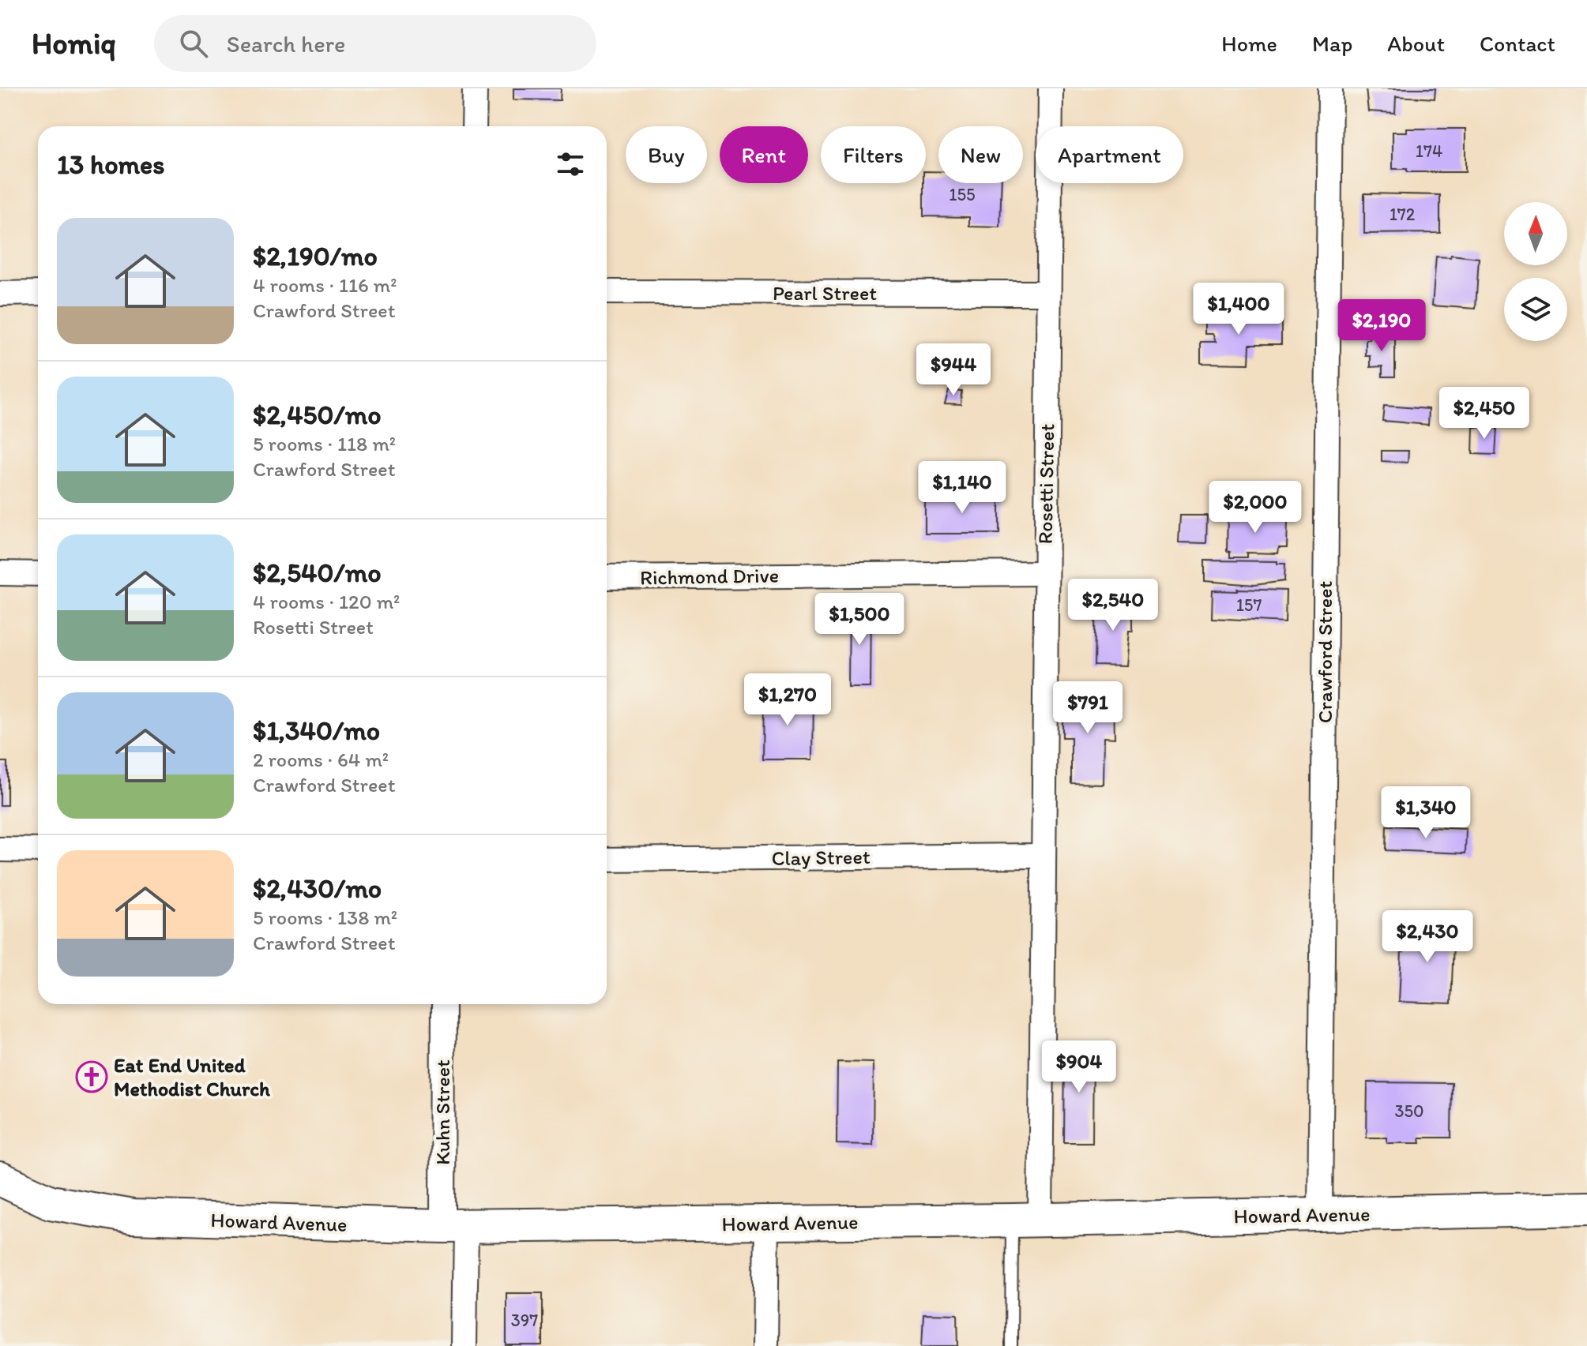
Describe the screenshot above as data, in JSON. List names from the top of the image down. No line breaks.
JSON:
{"streets":{"main road":["Howard Avenue"],"street":["Pearl Street","Rosetti Street","Richmond Drive","Crawford Street","Clay Street","Kuhn Street"]},"crossings":[["Pearl Street","Rosetti Street"],["Rosetti Street","Richmond Drive"],["Rosetti Street","Clay Street"],["Rosetti Street","Howard Avenue"],["Crawford Street","Howard Avenue"],["Kuhn Street","Howard Avenue"]],"places":{"church":["Eat End United Methodist Church"]},"house_numbers":["174","155","172","157","350","397"],"north":"top","page":{"header":"Homiq","search":"Search here","nav":["Home","Map","About","Contact"],"chip":["Buy","Rent","Filters","New","Apartment"],"heading":"13 homes","list":[{"name":"$2,190/mo","note":"4 rooms · 116 m² · Crawford Street"},{"name":"$2,450/mo","note":"5 rooms · 118 m² · Crawford Street"},{"name":"$2,540/mo","note":"4 rooms · 120 m² · Rosetti Street"},{"name":"$1,340/mo","note":"2 rooms · 64 m² · Crawford Street"},{"name":"$2,430/mo","note":"5 rooms · 138 m² · Crawford Street"}],"price":["$1,400","$2,190","$944","$2,450","$1,140","$2,000","$2,540","$1,500","$1,270","$791","$1,340","$2,430","$904"]}}
